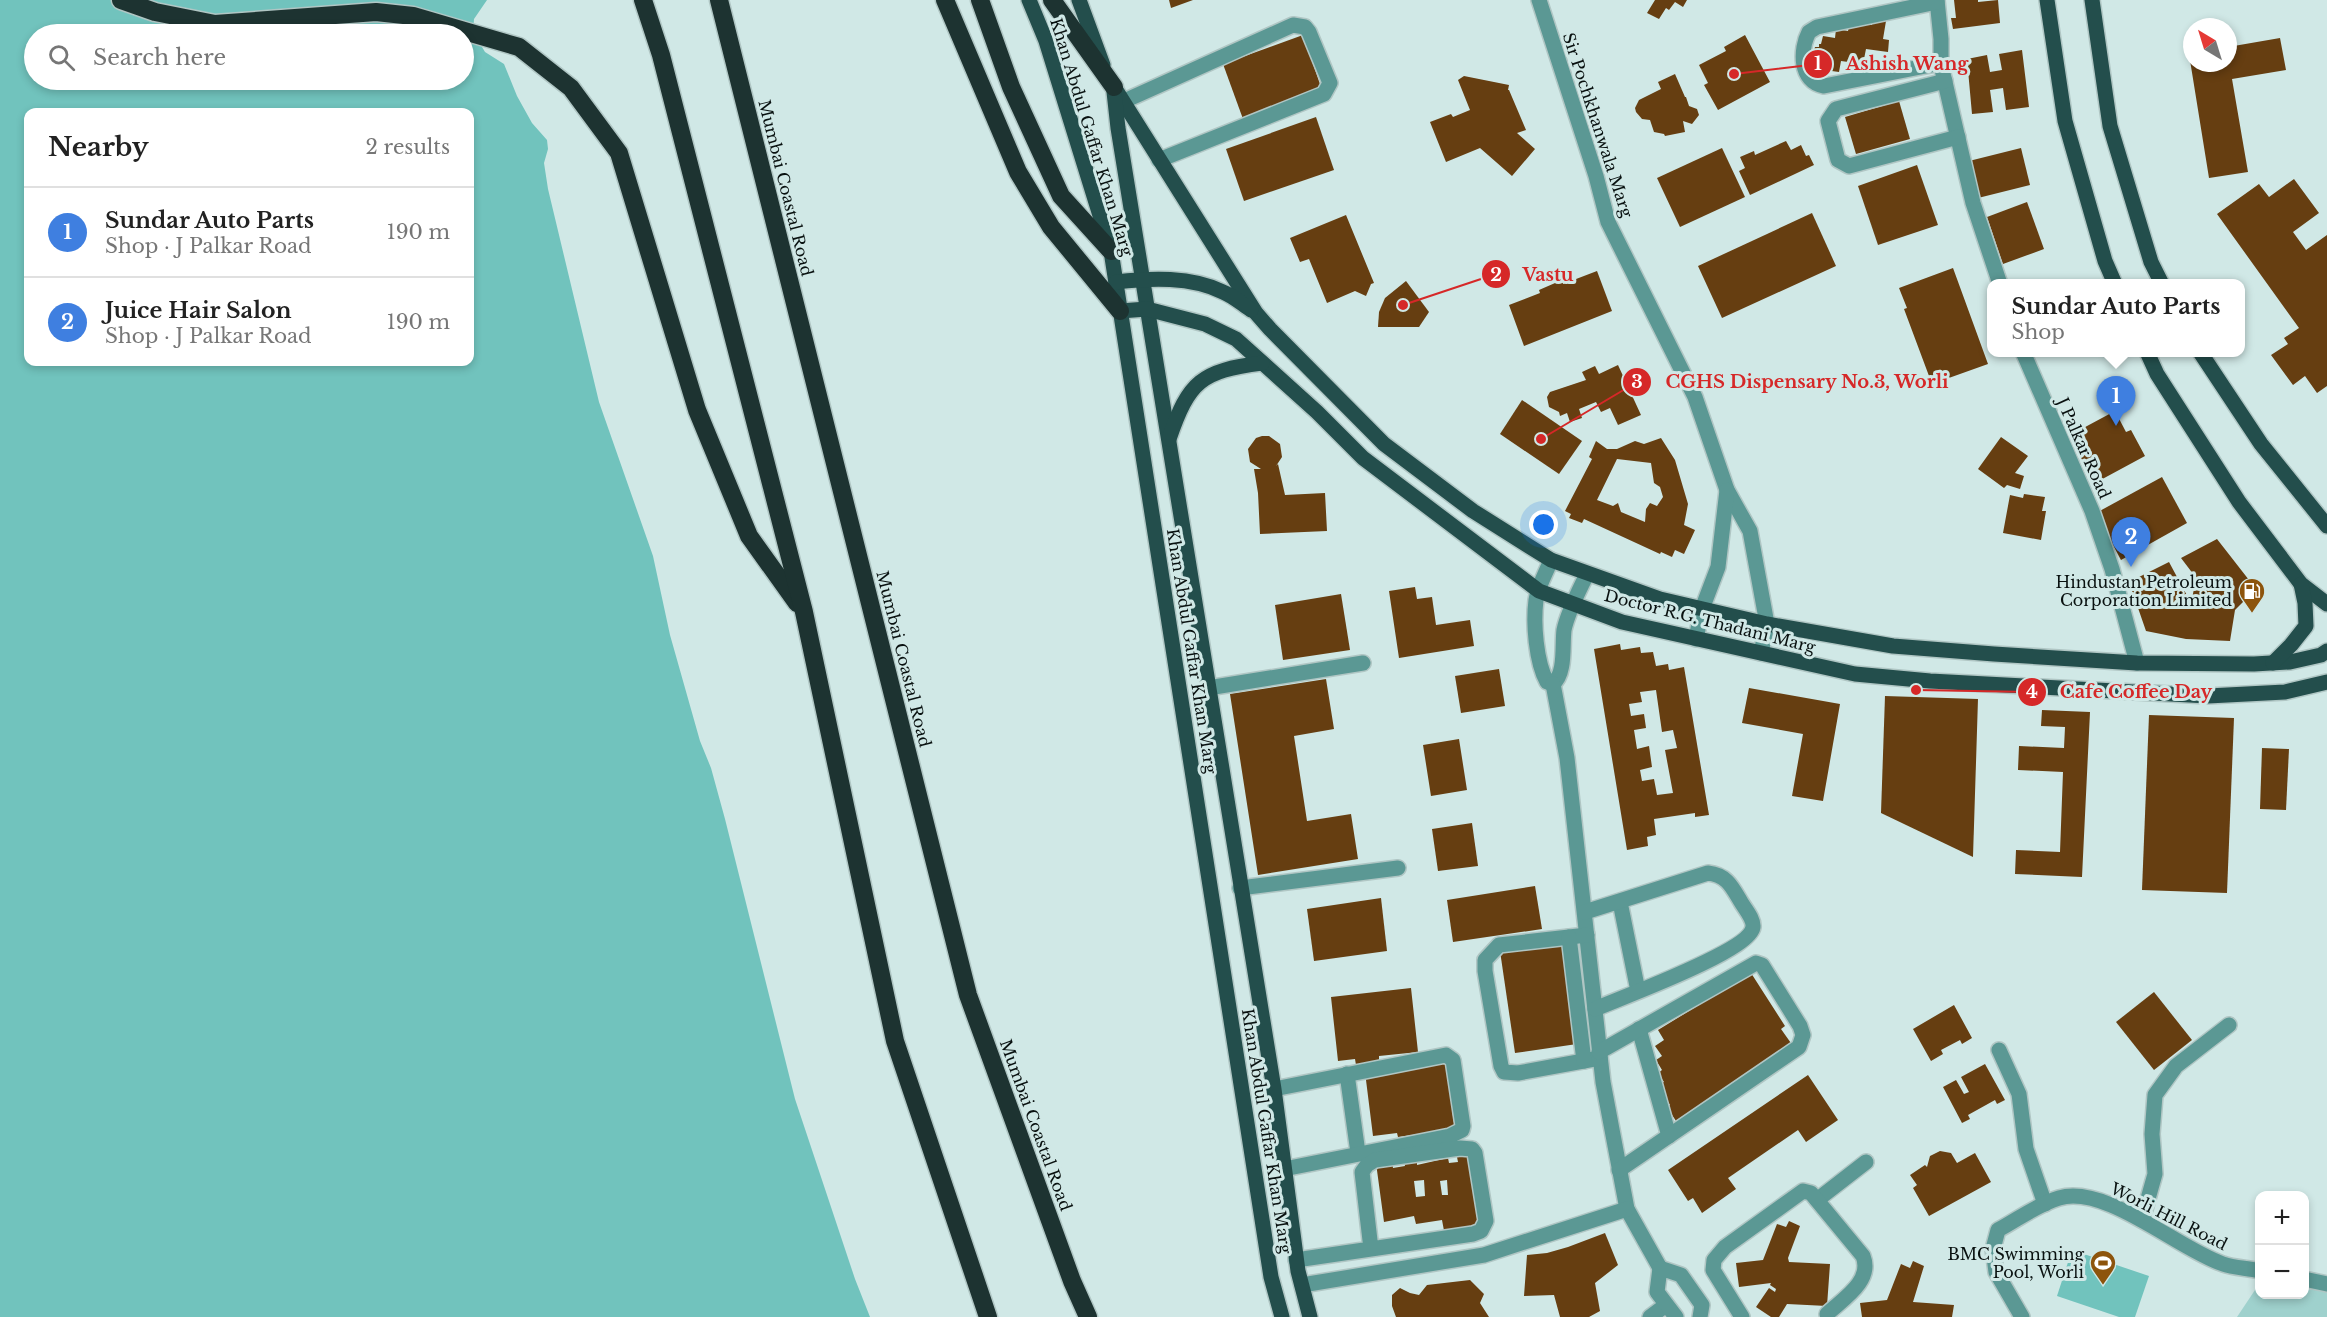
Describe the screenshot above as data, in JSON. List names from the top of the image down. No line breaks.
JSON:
{"streets":{"highway":["Mumbai Coastal Road"],"main road":["Khan Abdul Gaffar Khan Marg","Doctor R.G. Thadani Marg"],"street":["Sir Pochkhanwala Marg","J Palkar Road","Worli Hill Road"]},"crossings":[["Sir Pochkhanwala Marg","Doctor R.G. Thadani Marg"],["Khan Abdul Gaffar Khan Marg","Doctor R.G. Thadani Marg"],["J Palkar Road","Doctor R.G. Thadani Marg"]],"places":{"other":["Ashish Wang","Vastu","CGHS Dispensary No.3, Worli","Cafe Coffee Day"],"fuel station":["Hindustan Petroleum Corporation Limited"],"sports":["BMC Swimming Pool, Worli"]},"north":"top left","page":{"search":"Search here","heading":["Nearby","2 results"],"list":[{"mark":"1","name":"Sundar Auto Parts","note":"Shop · J Palkar Road","value":"190 m"},{"mark":"2","name":"Juice Hair Salon","note":"Shop · J Palkar Road","value":"190 m"}],"popup":["Sundar Auto Parts","Shop"],"pins":["1","2"],"map_buttons":["+","−"]}}
